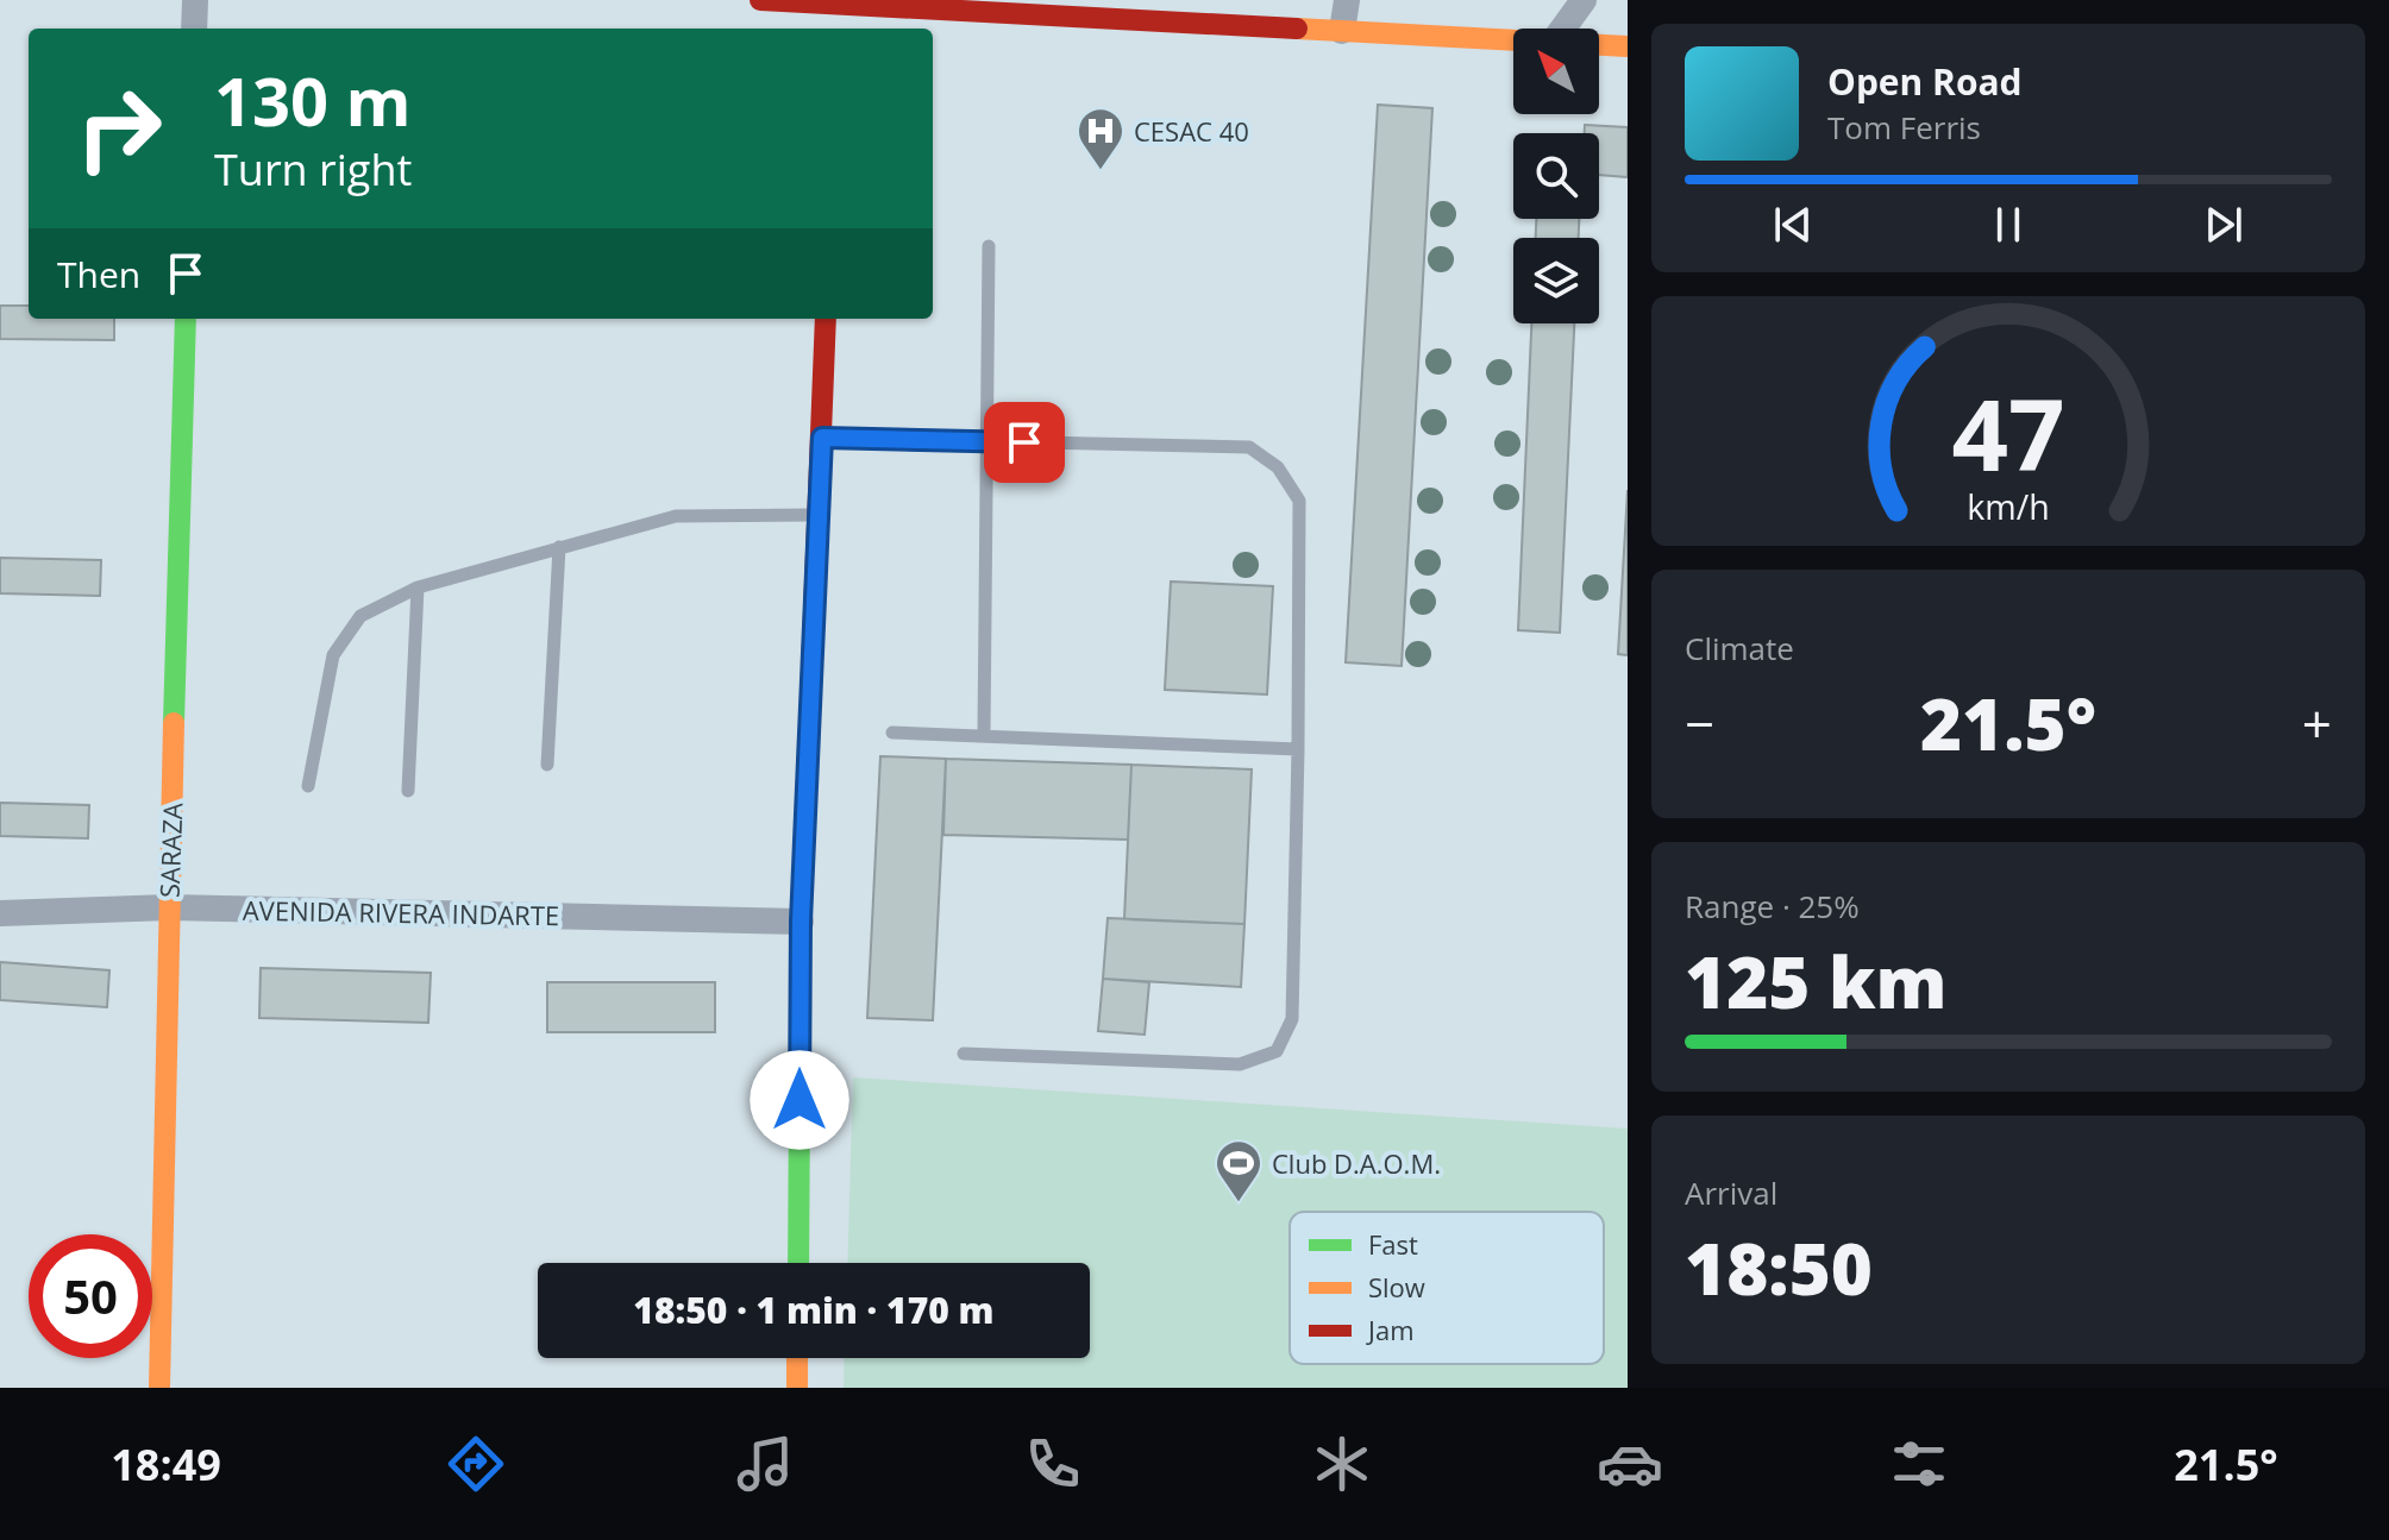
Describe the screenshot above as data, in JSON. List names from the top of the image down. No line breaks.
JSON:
{"streets":{"street":["SARAZA","AVENIDA RIVERA INDARTE"]},"crossings":[["SARAZA","AVENIDA RIVERA INDARTE"]],"places":{"hospital":["CESAC 40"],"sports":["Club D.A.O.M."]},"legend":["Fast","Slow","Jam"],"north":"top left","page":{"turn":["130 m","Turn right"],"song":["Open Road","Tom Ferris"],"then":"Then","tile":["Climate",["Range · 25%","125 km"],["Arrival","18:50"]],"heat":["−","21.5°","+"],"limit":"50","trip":"18:50 · 1 min · 170 m","tabs":["18:49","21.5°"],"gauge":["47","km/h"]}}
